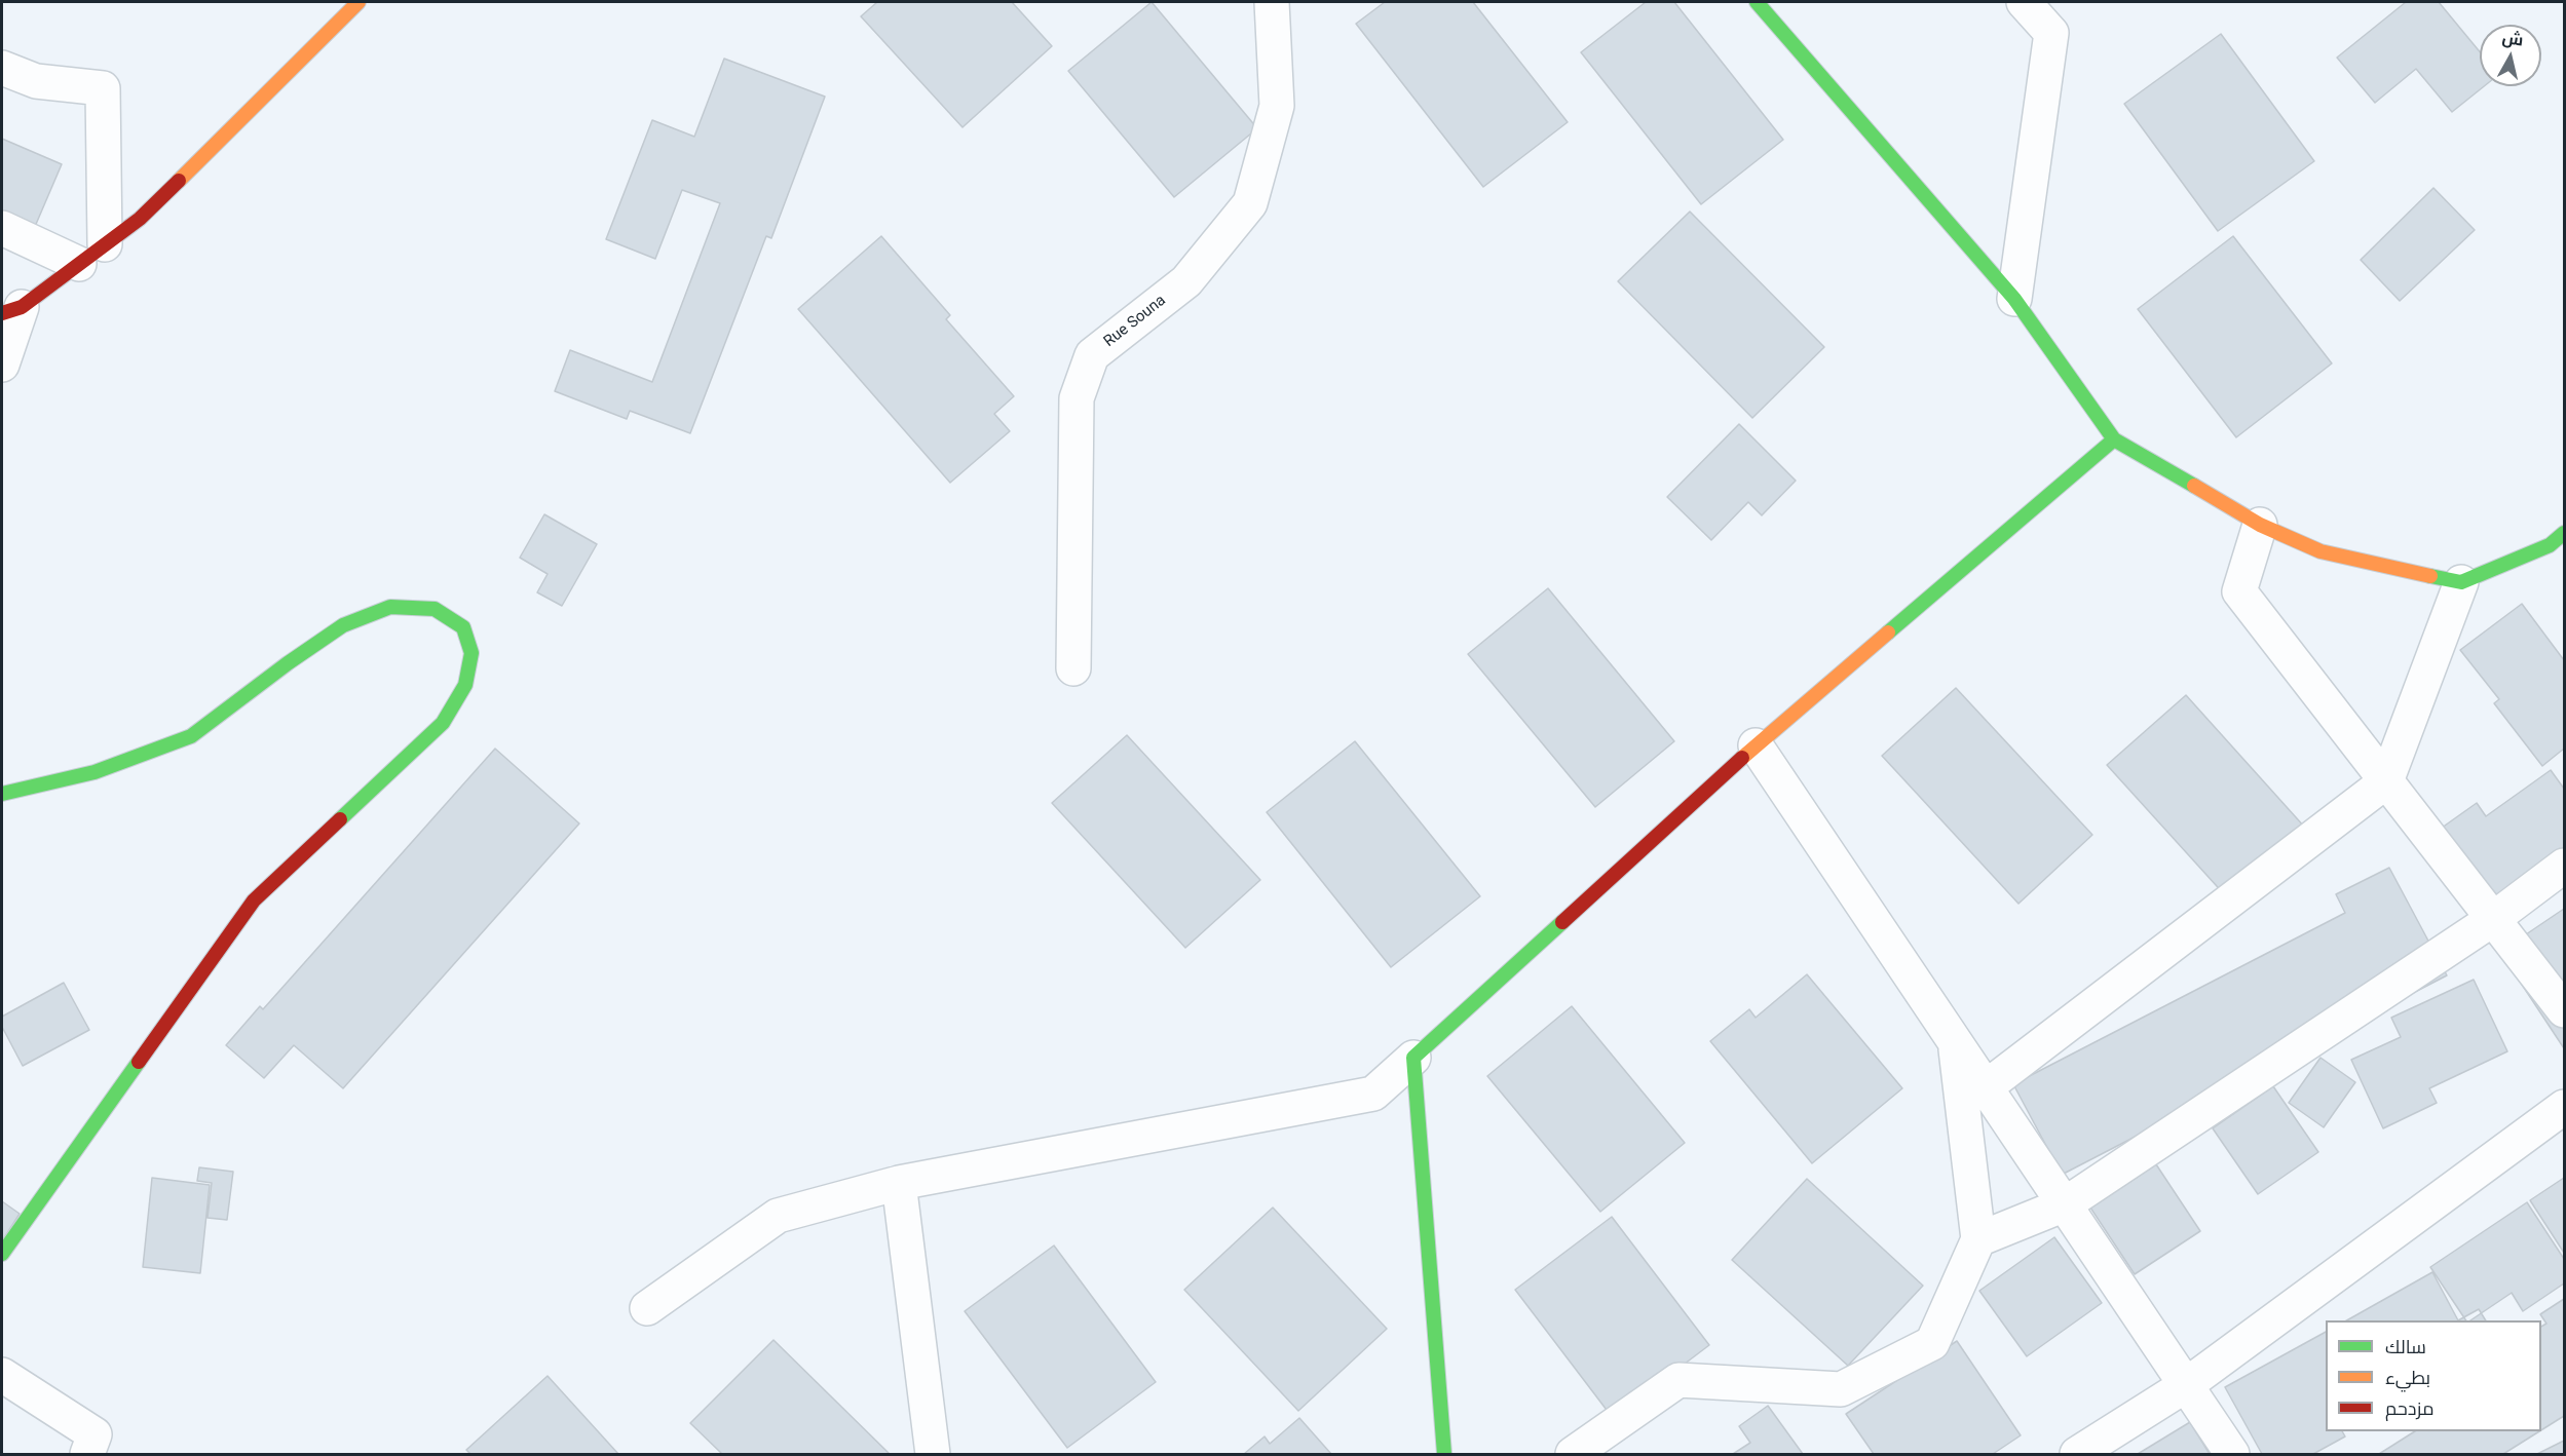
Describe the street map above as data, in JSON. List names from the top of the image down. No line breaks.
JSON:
{"streets":{"street":["Rue Souna"]},"legend":["سالك","بطيء","مزدحم"],"north":"top"}
